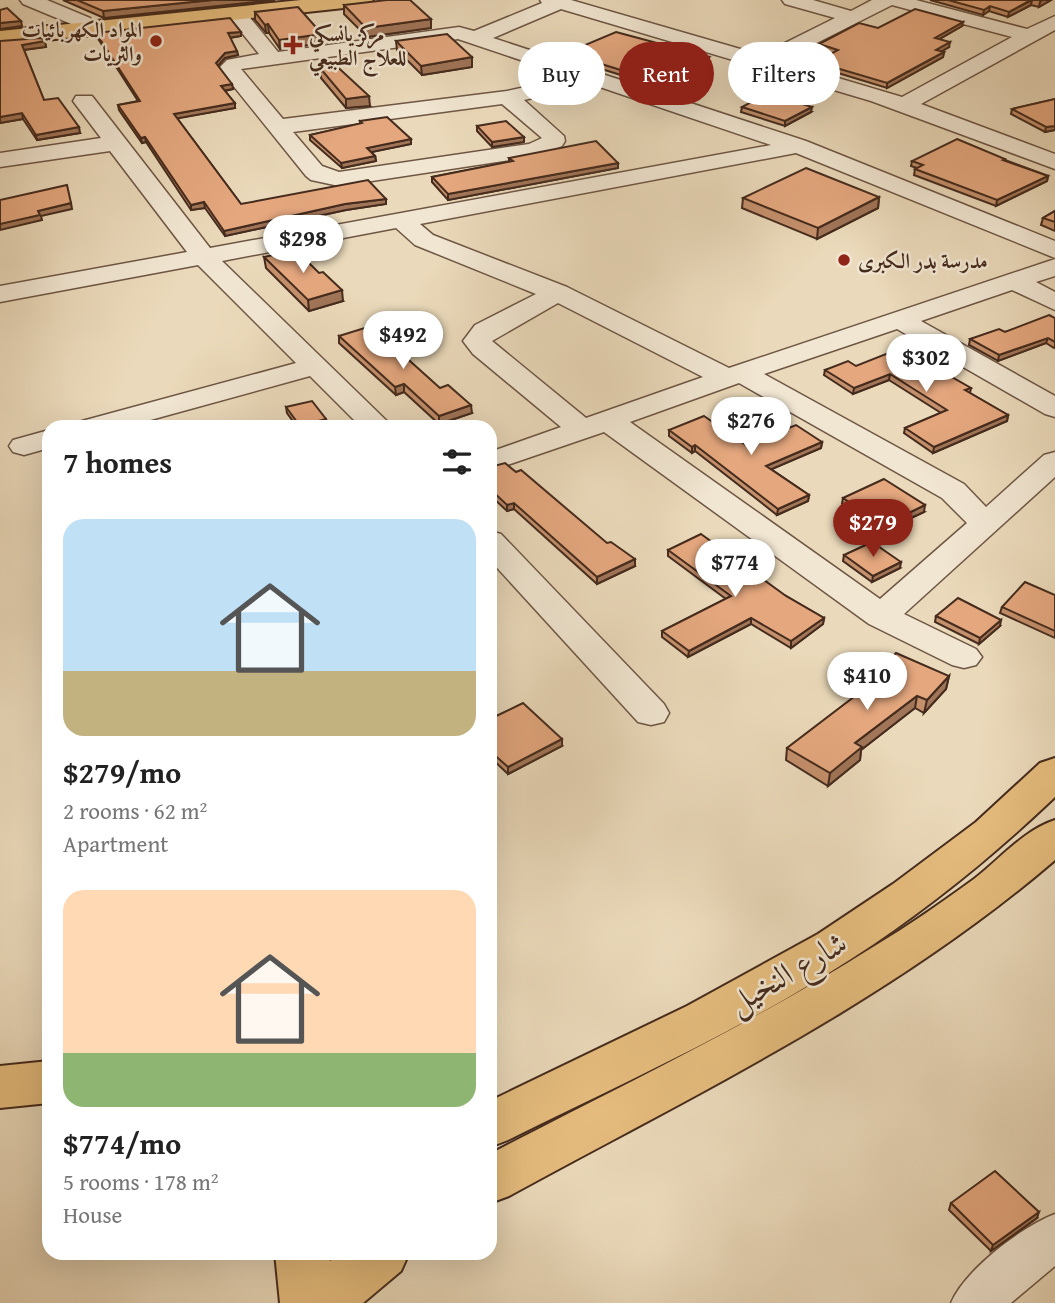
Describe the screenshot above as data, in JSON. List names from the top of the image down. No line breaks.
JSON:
{"streets":{"main road":["شارع النخيل"]},"places":{"other":["المواد الكهربائيات والثريات","مدرسة بدر الكبرى"],"health":["مركز يانسكي للعلاج الطبيعي"]},"page":{"chip":["Buy","Rent","Filters"],"price":["$298","$492","$302","$276","$279","$774","$410"],"heading":"7 homes","list":[{"name":"$279/mo","note":"2 rooms · 62 m² · Apartment"},{"name":"$774/mo","note":"5 rooms · 178 m² · House"}]}}
